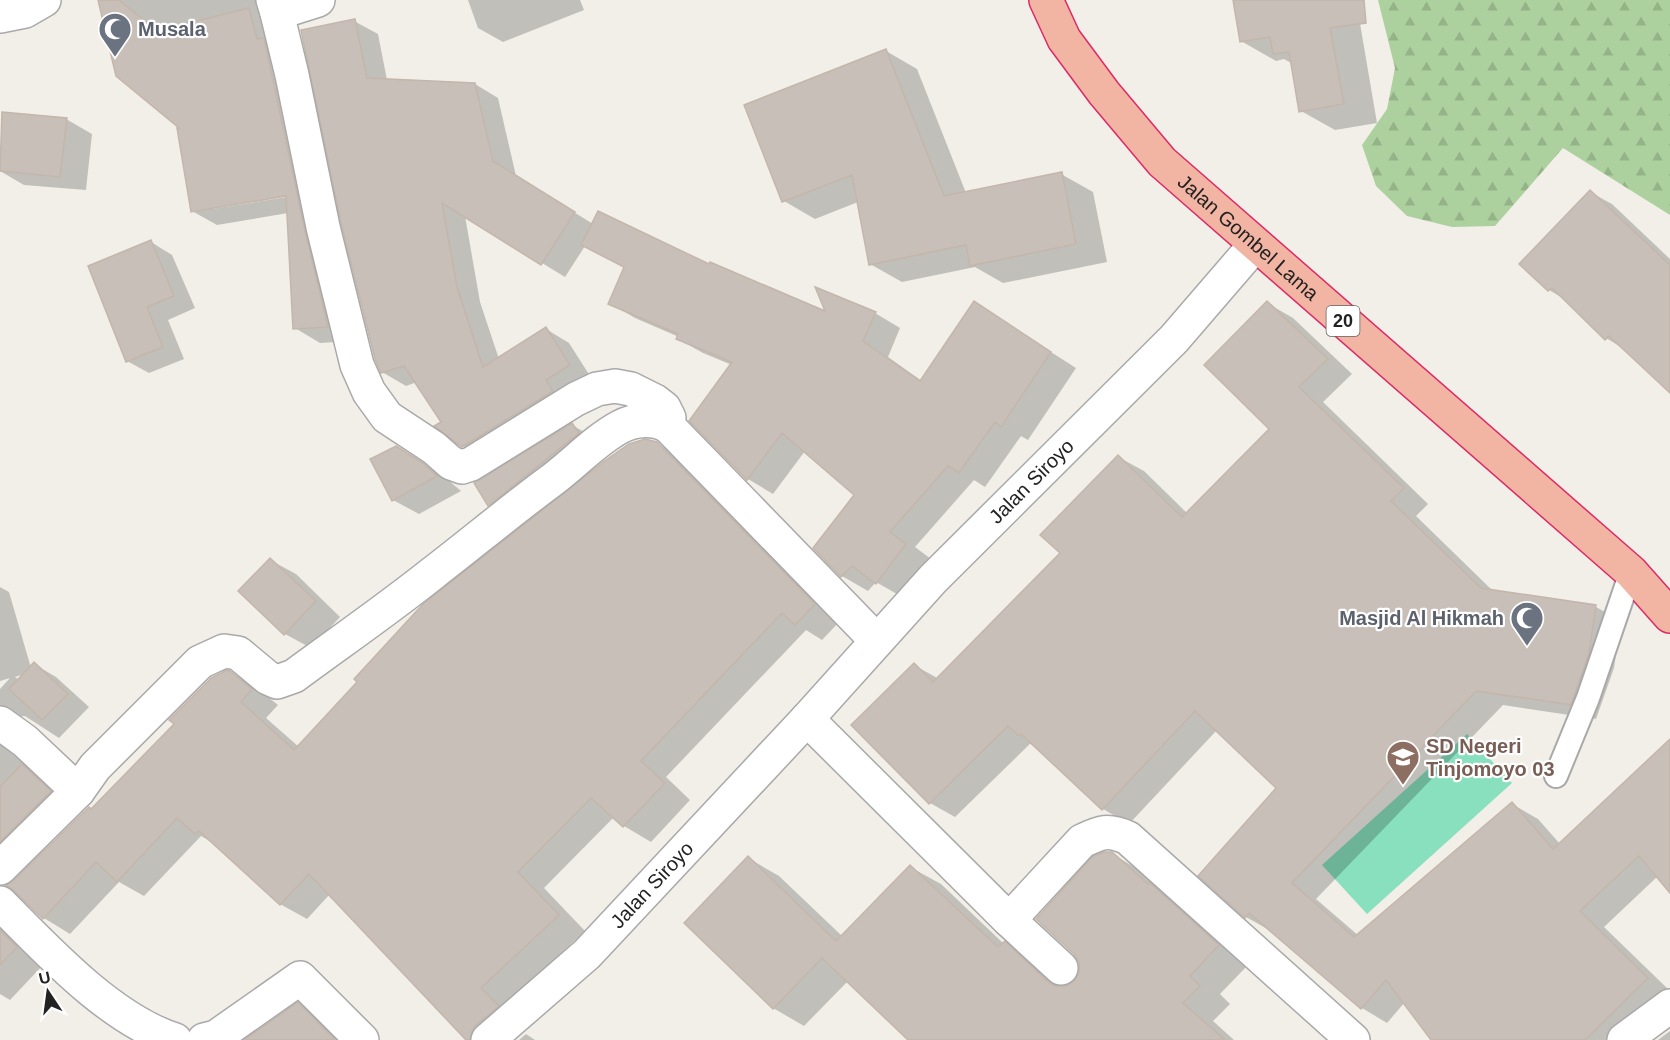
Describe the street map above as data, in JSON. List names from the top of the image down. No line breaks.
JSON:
{"streets":{"highway":["Jalan Gombel Lama","20"],"street":["Jalan Siroyo"]},"crossings":[["Jalan Gombel Lama","Jalan Siroyo"]],"places":{"mosque":["Musala","Masjid Al Hikmah"],"school or university":["SD Negeri Tinjomoyo 03"]},"north":"top"}
